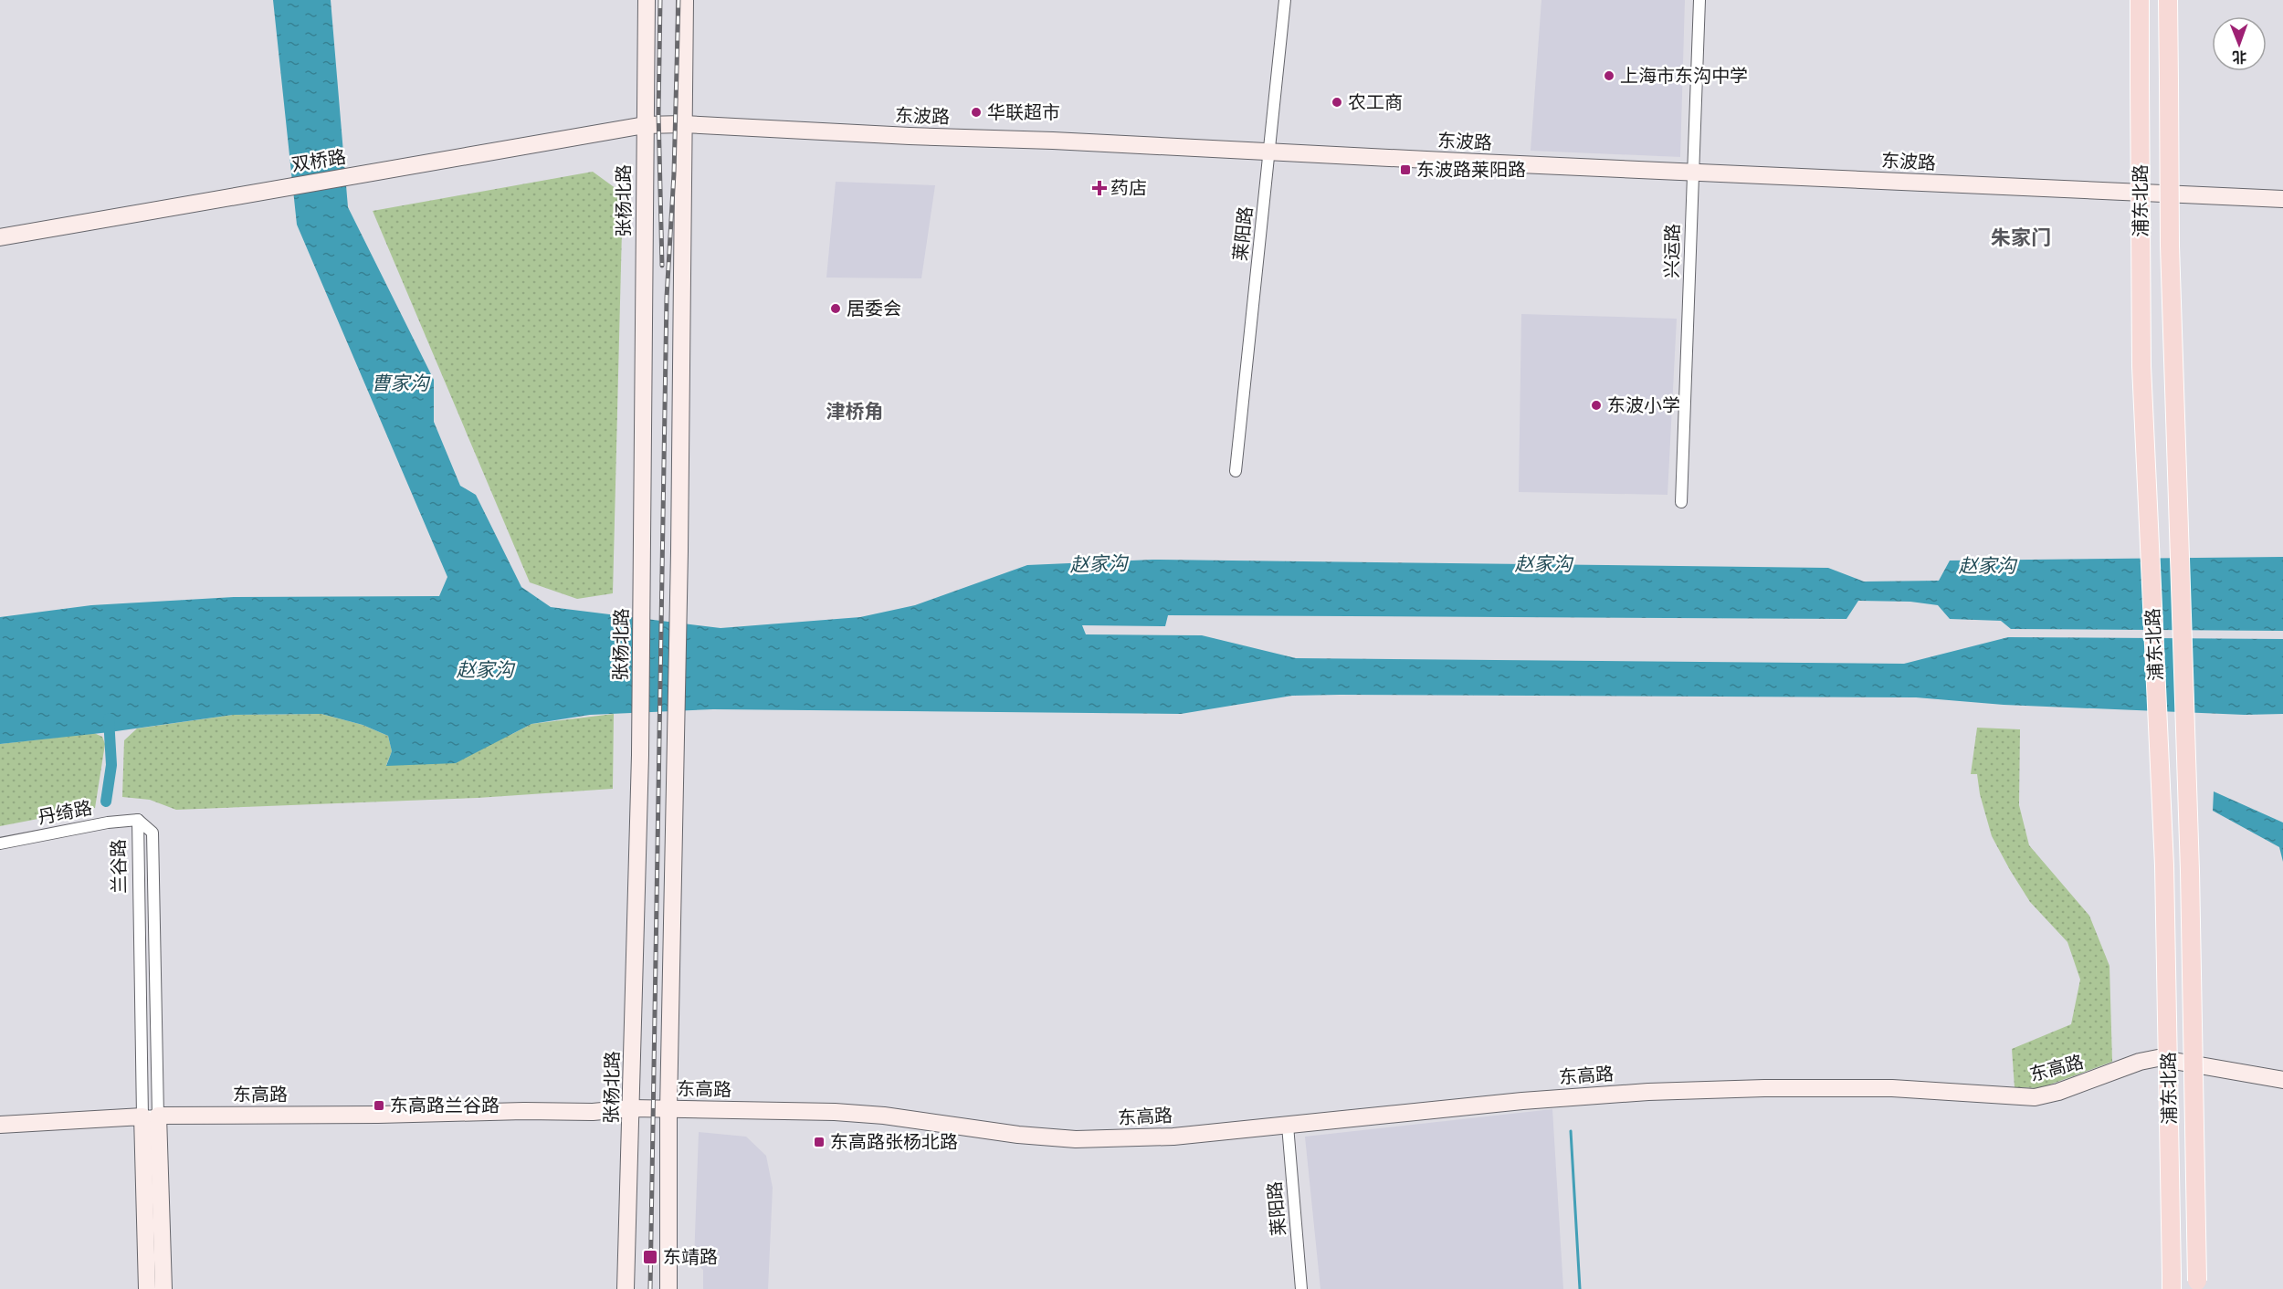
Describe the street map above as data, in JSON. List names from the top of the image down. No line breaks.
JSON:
{"streets":{"main road":["浦东北路"],"street":["东波路","双桥路","张杨北路","莱阳路","兴运路","丹绮路","兰谷路","东高路"]},"crossings":[["东波路","双桥路"],["东波路","张杨北路"],["东波路","莱阳路"],["东波路","兴运路"],["双桥路","张杨北路"],["张杨北路","东高路"],["莱阳路","东高路"],["丹绮路","兰谷路"],["兰谷路","东高路"]],"districts":["朱家门","津桥角"],"water":["曹家沟","赵家沟"],"places":{"other":["上海市东沟中学","农工商","华联超市","居委会","东波小学"],"transit":["东波路莱阳路","东高路兰谷路","东高路张杨北路","东靖路"],"health":["药店"]},"north":"bottom"}
